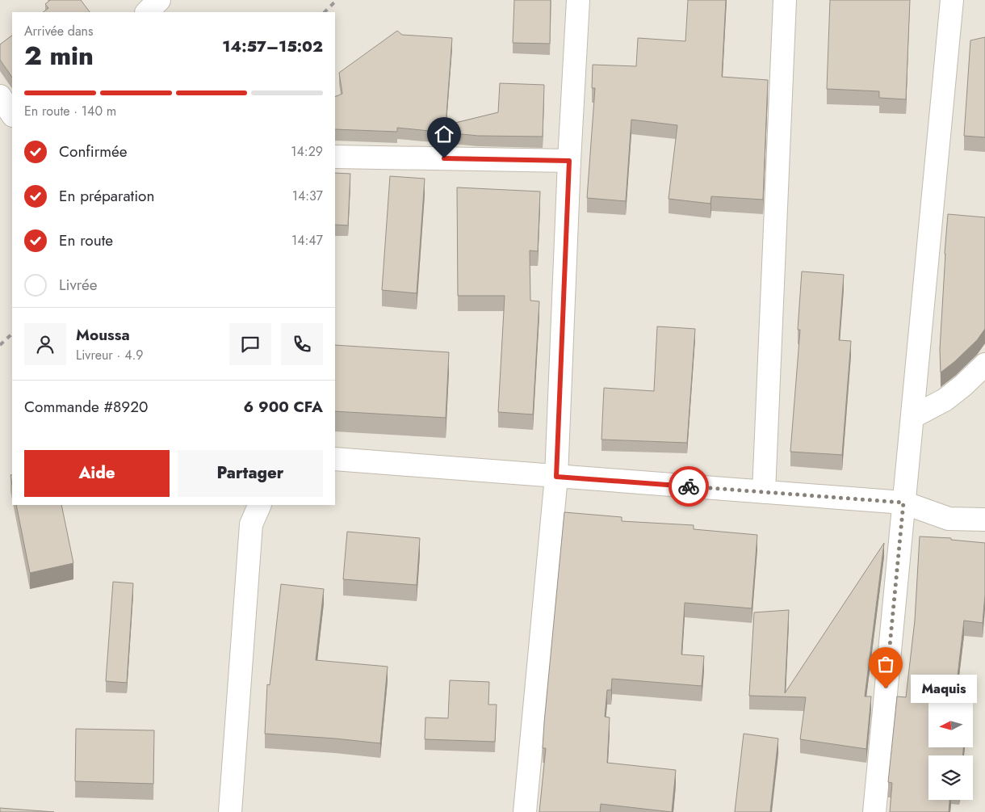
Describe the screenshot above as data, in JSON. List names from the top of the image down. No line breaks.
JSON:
{"places":["Maquis"],"north":"left","page":{"heading":["2 min","Arrivée dans","14:57–15:02"],"panel":["Moussa","Livreur · 4.9","Commande #8920","6 900 CFA"],"bar":"En route · 140 m","list":[["Confirmée","14:29"],["En préparation","14:37"],["En route","14:47"],"Livrée"],"buttons":["Aide","Partager"],"bubble":"Maquis"}}
